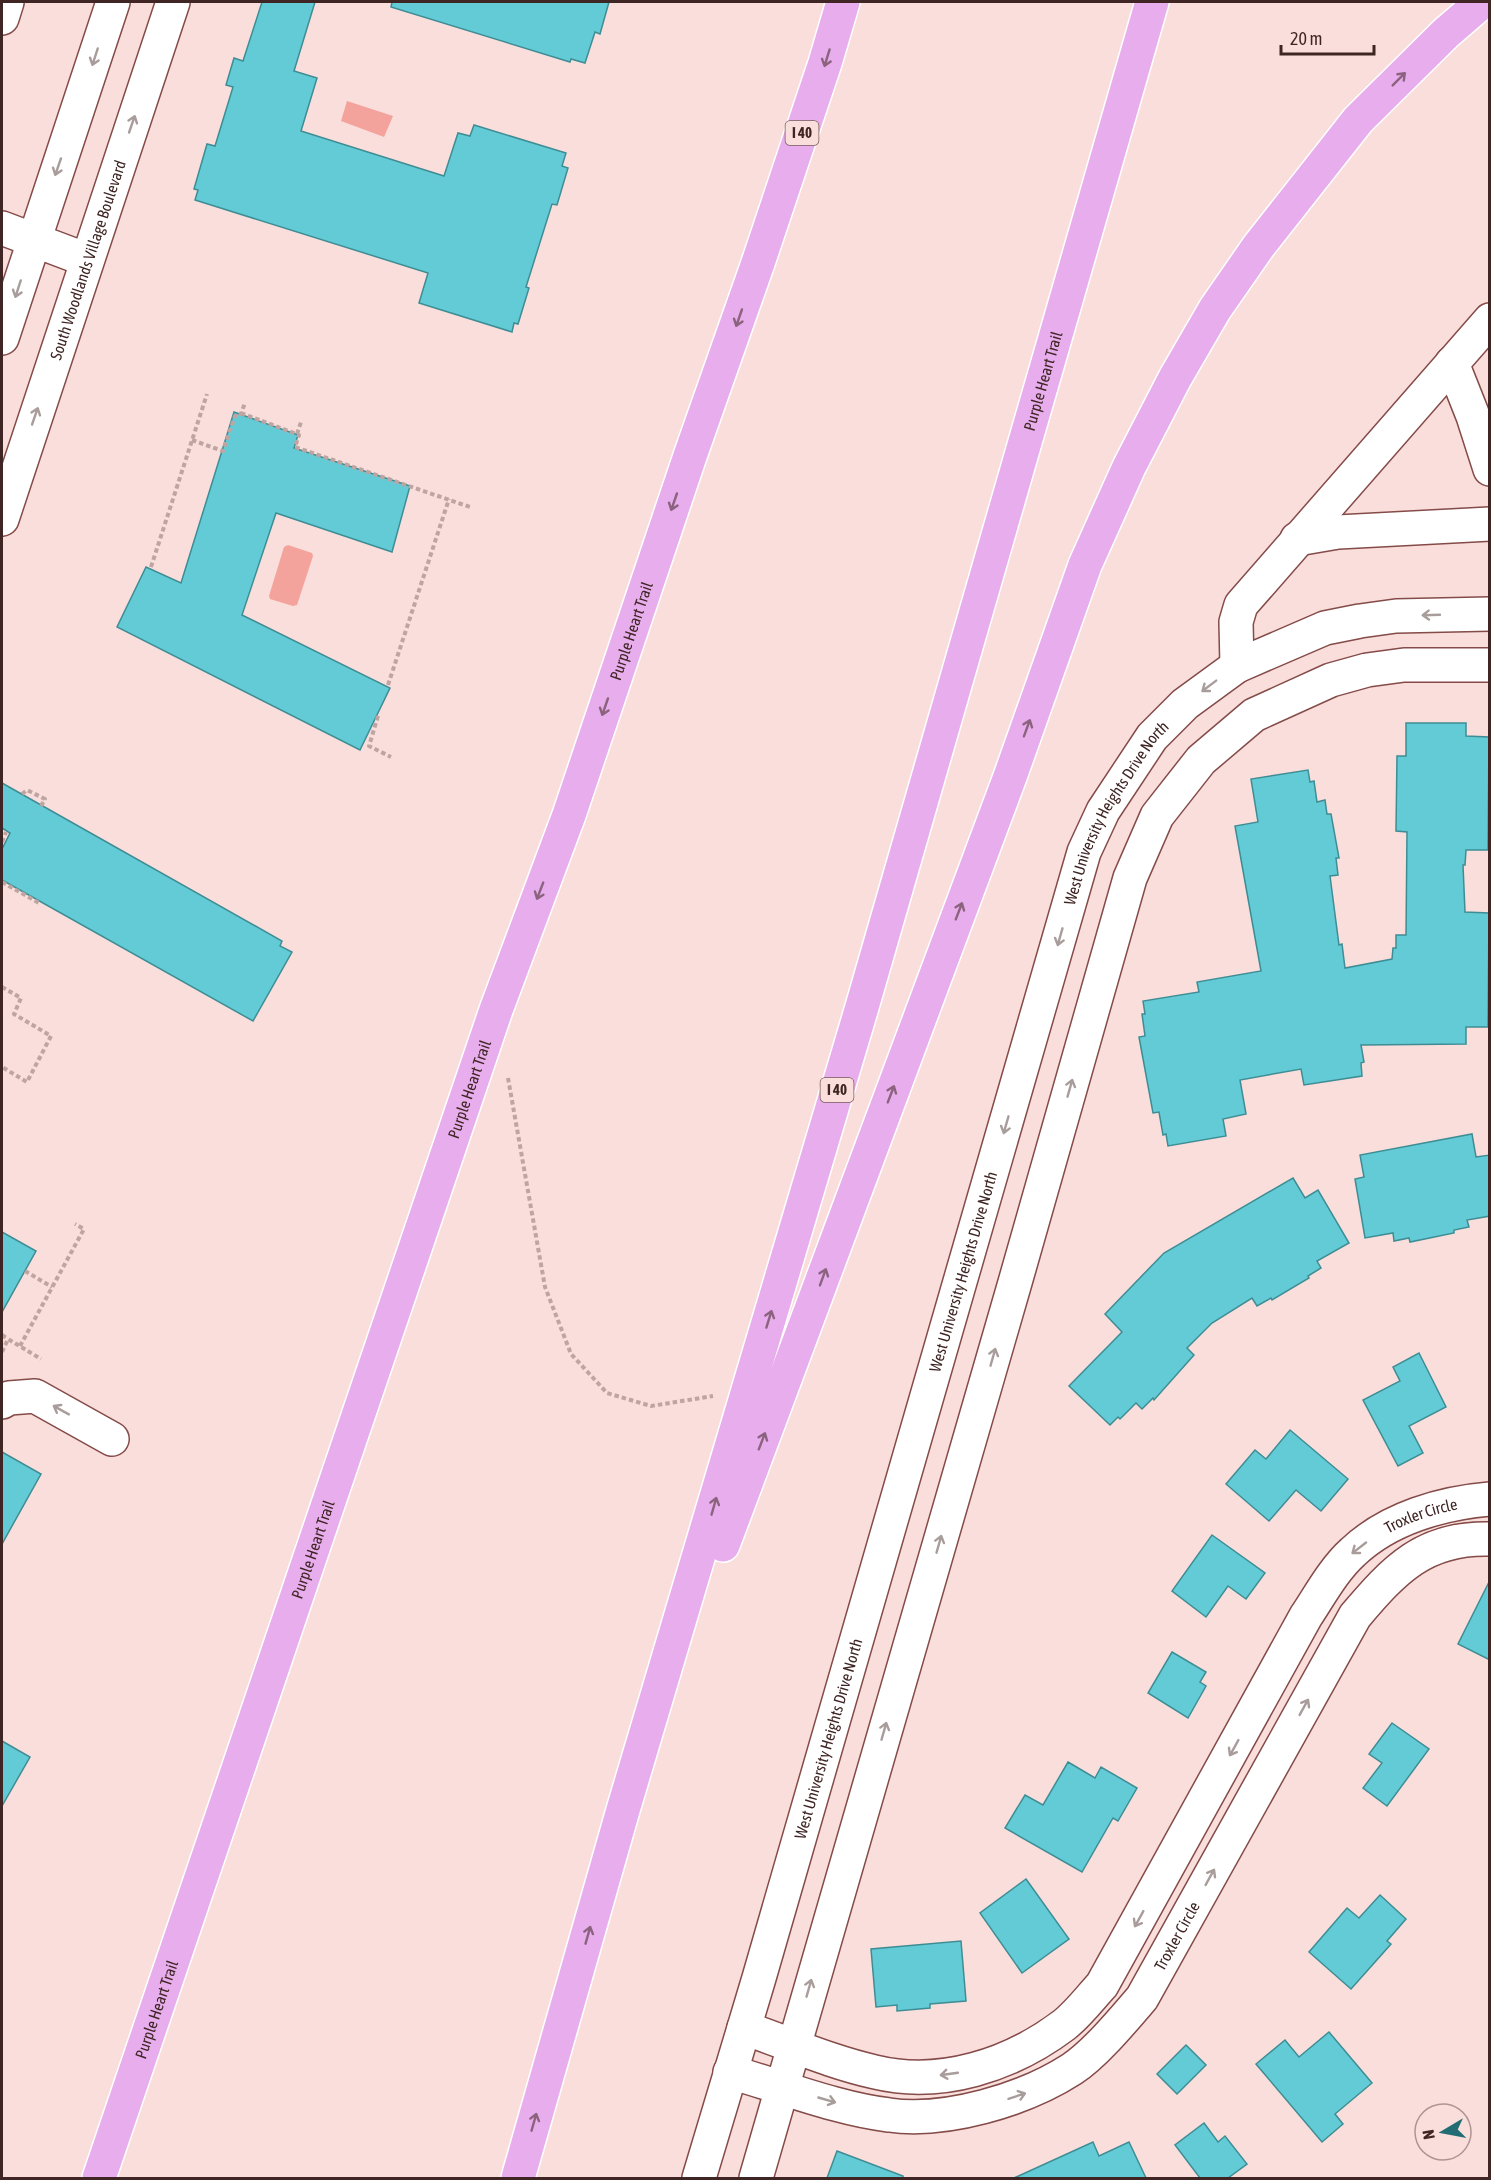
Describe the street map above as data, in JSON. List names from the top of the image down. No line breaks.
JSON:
{"streets":{"highway":["I 40","Purple Heart Trail"],"street":["South Woodlands Village Boulevard","West University Heights Drive North","Troxler Circle"]},"crossings":[["West University Heights Drive North","Troxler Circle"]],"scale_bar":"20 m","north":"left"}
